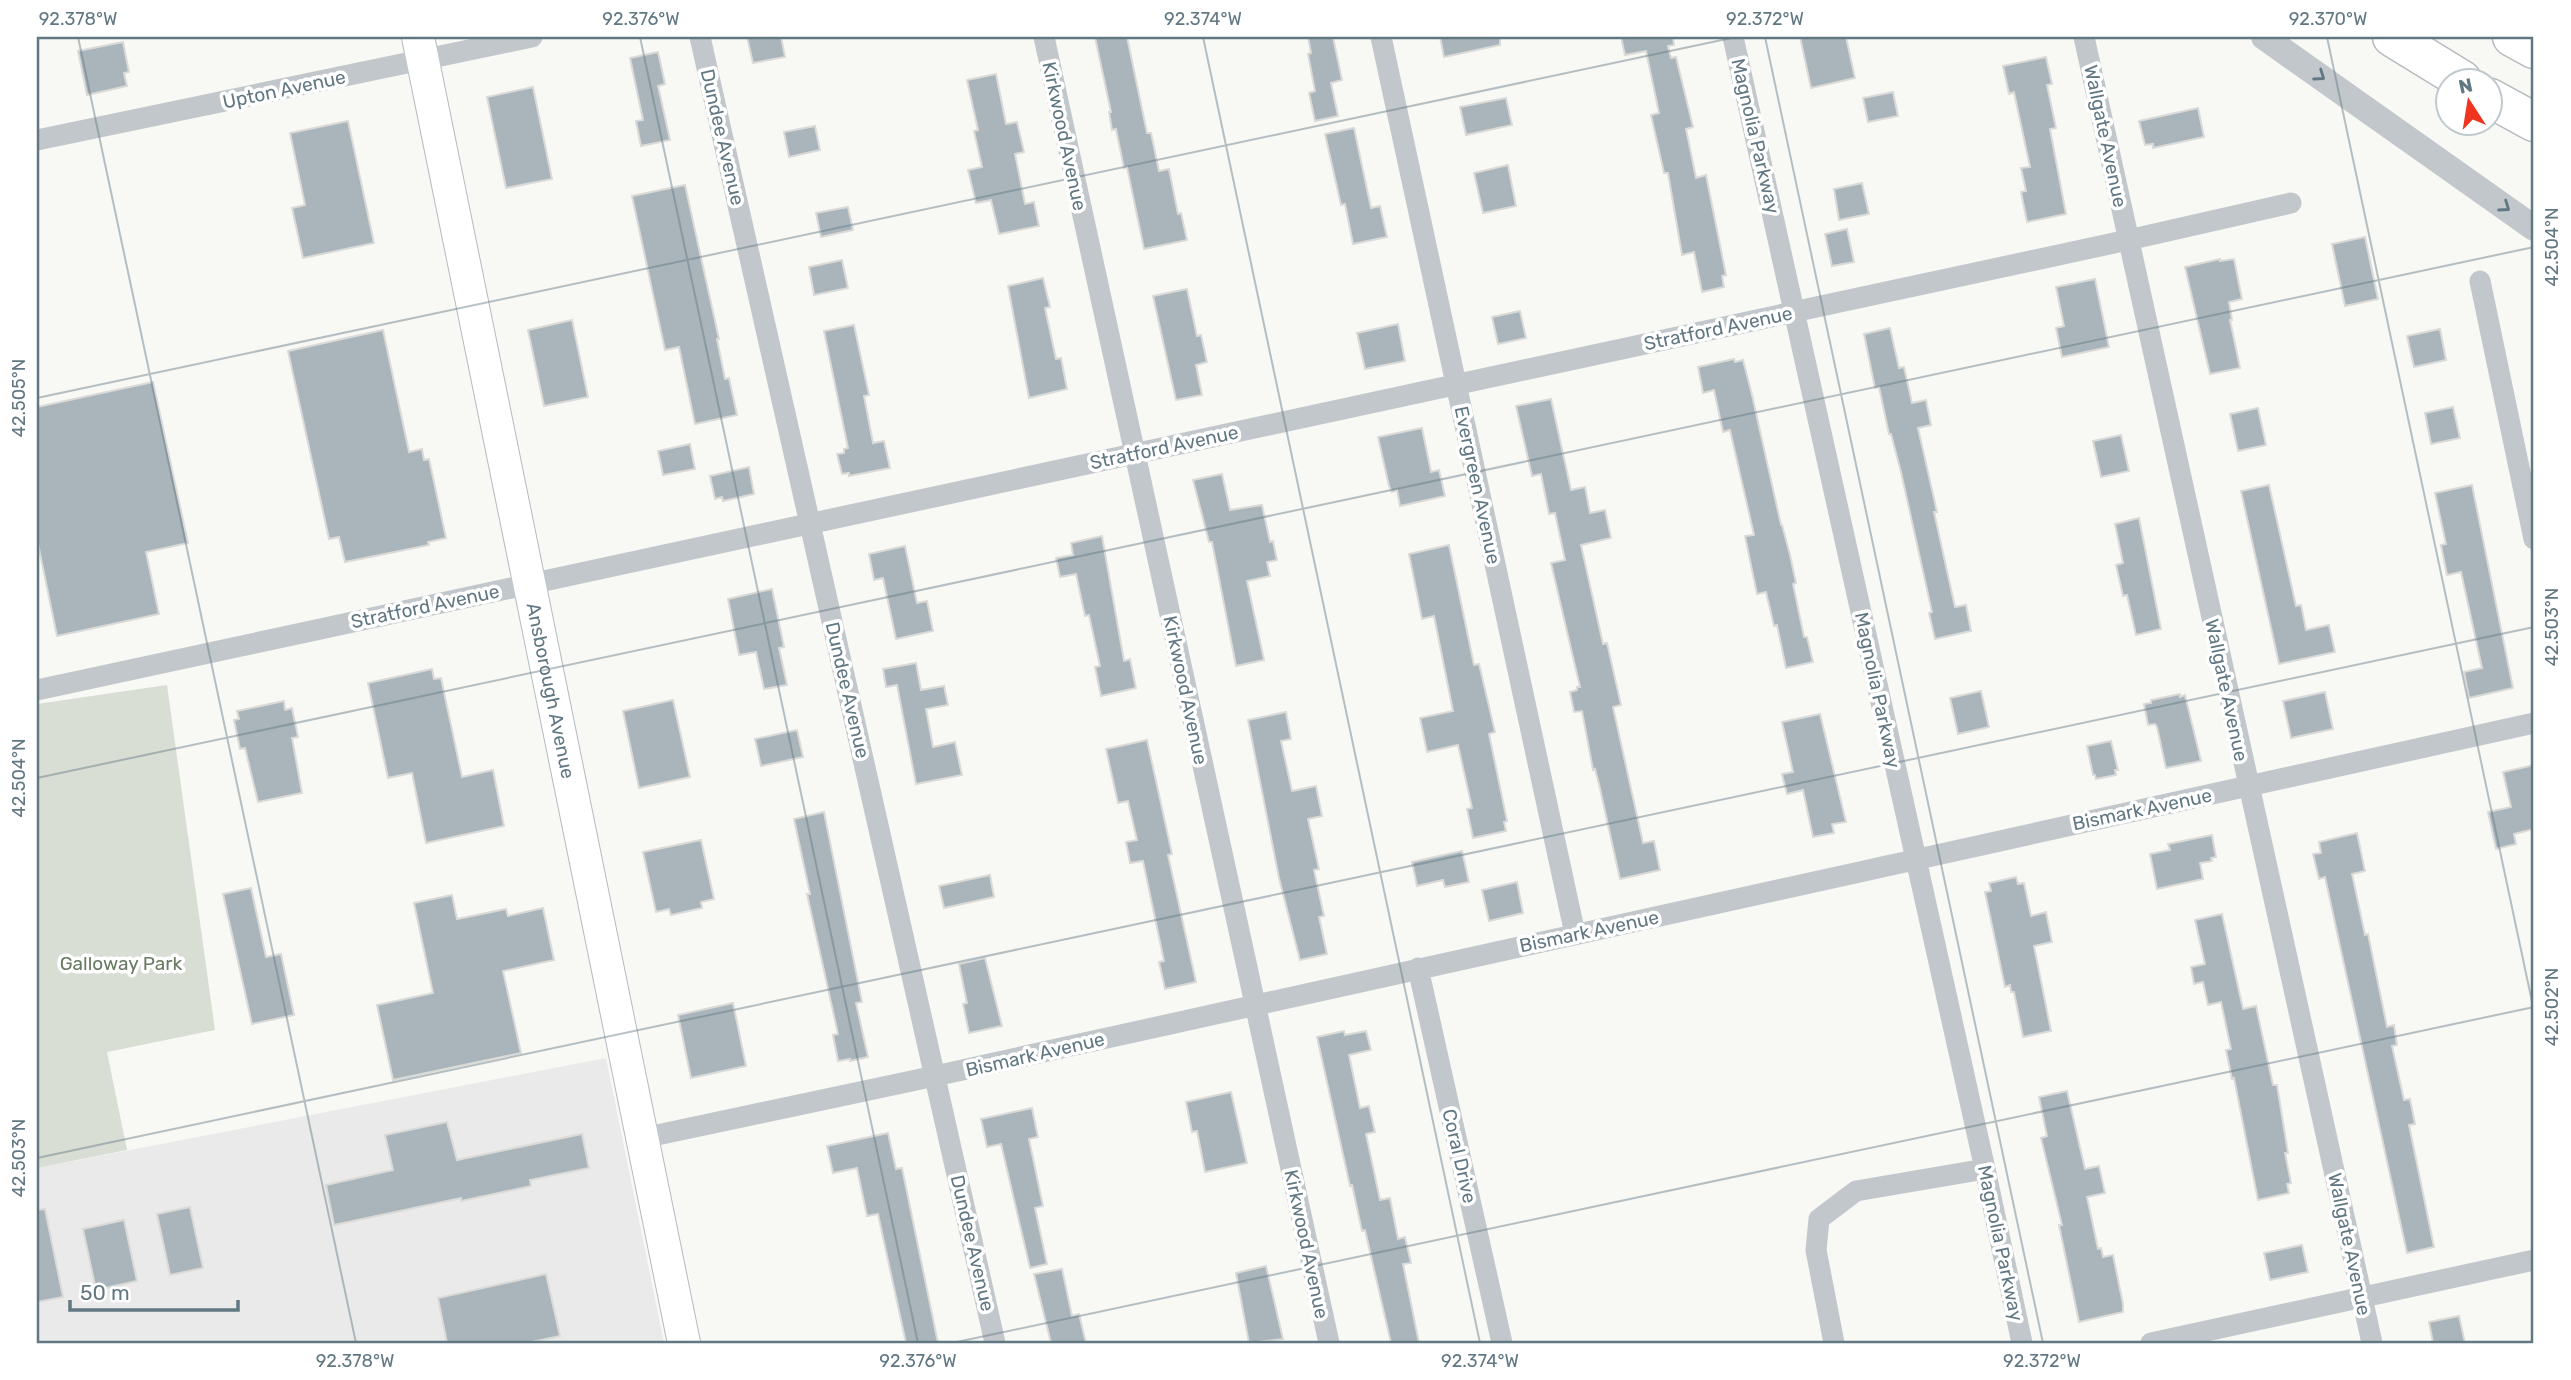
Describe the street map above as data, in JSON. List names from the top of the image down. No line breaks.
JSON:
{"streets":{"main road":["Ansborough Avenue"],"street":["Upton Avenue","Kirkwood Avenue","Magnolia Parkway","Wallgate Avenue","Dundee Avenue","Stratford Avenue","Evergreen Avenue","Bismark Avenue","Coral Drive"]},"crossings":[["Upton Avenue","Ansborough Avenue"],["Kirkwood Avenue","Stratford Avenue"],["Kirkwood Avenue","Bismark Avenue"],["Magnolia Parkway","Stratford Avenue"],["Magnolia Parkway","Bismark Avenue"],["Wallgate Avenue","Stratford Avenue"],["Wallgate Avenue","Bismark Avenue"],["Dundee Avenue","Stratford Avenue"],["Dundee Avenue","Bismark Avenue"],["Stratford Avenue","Evergreen Avenue"],["Stratford Avenue","Ansborough Avenue"],["Evergreen Avenue","Bismark Avenue"],["Ansborough Avenue","Bismark Avenue"],["Bismark Avenue","Coral Drive"]],"parks":["Galloway Park"],"scale_bar":"50 m","north":"top","coordinates":["92.378°W","92.376°W","92.374°W","92.372°W","92.370°W","42.504°N","42.505°N","42.503°N","42.502°N"]}
